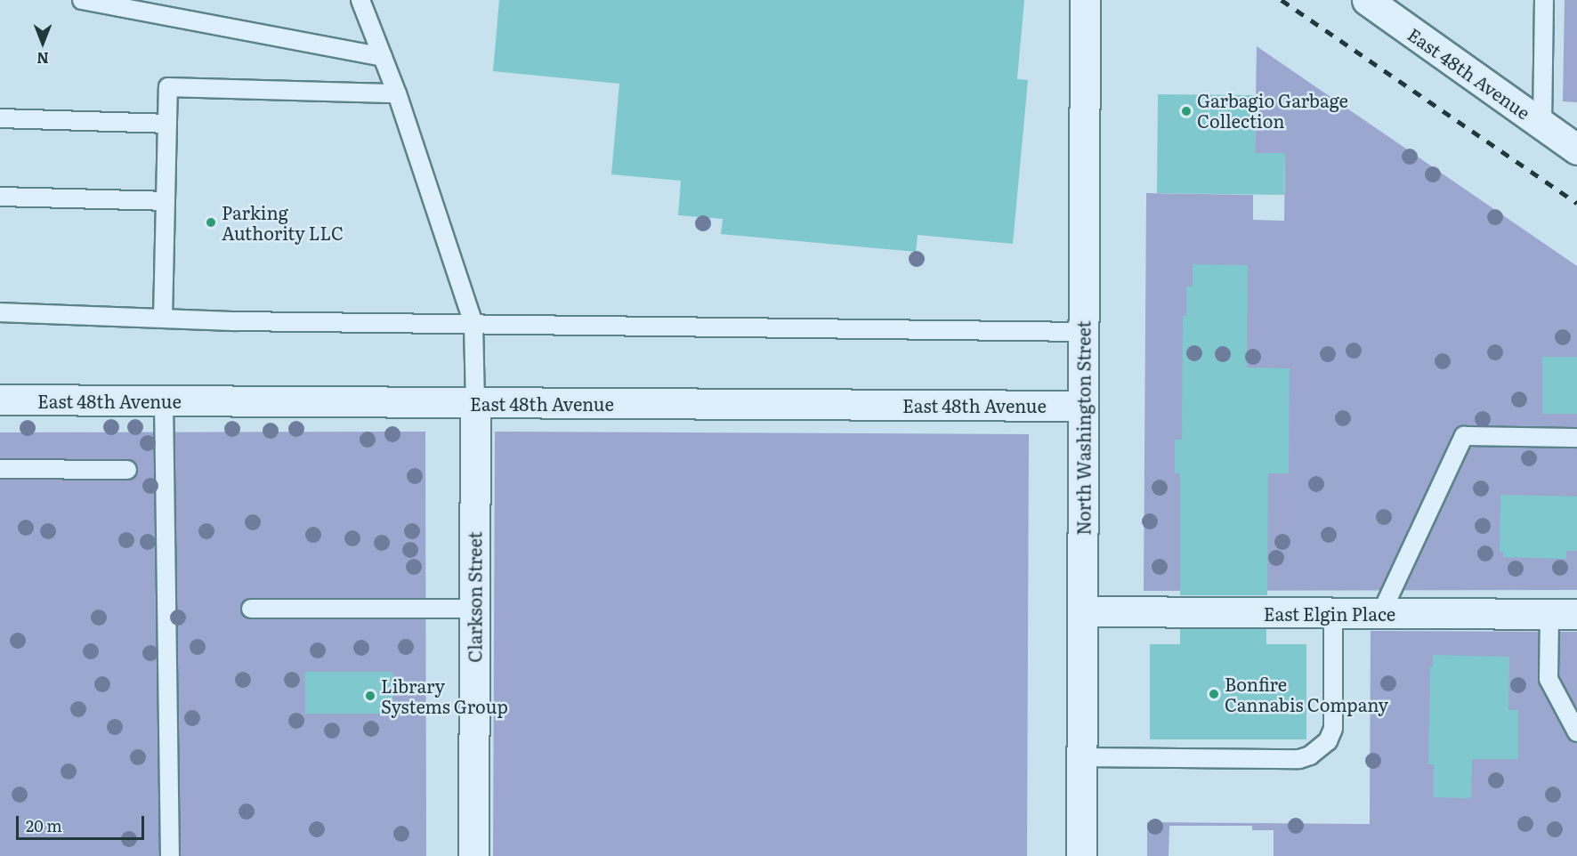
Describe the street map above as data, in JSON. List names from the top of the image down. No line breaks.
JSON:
{"streets":{"street":["East 48th Avenue","North Washington Street","Clarkson Street","East Elgin Place"]},"crossings":[["East 48th Avenue","North Washington Street"],["East 48th Avenue","Clarkson Street"],["North Washington Street","East Elgin Place"]],"places":["Garbagio Garbage Collection","Parking Authority LLC","Bonfire Cannabis Company","Library Systems Group"],"scale_bar":"20 m","north":"bottom"}
